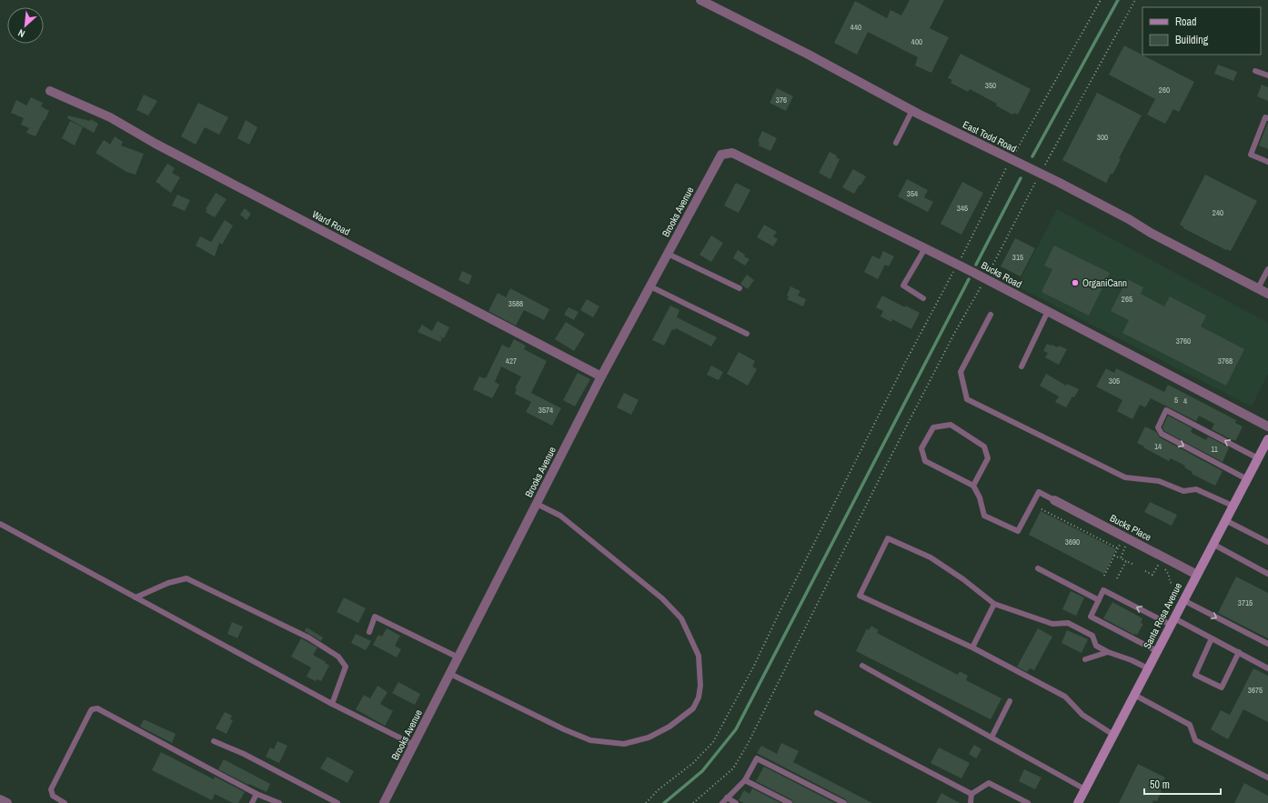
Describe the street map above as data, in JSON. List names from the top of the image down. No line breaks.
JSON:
{"streets":{"main road":["Santa Rosa Avenue"],"street":["East Todd Road","Brooks Avenue","Ward Road","Bucks Road","Bucks Place"]},"crossings":[["Brooks Avenue","Ward Road"],["Brooks Avenue","Bucks Road"],["Bucks Place","Santa Rosa Avenue"]],"places":["OrganiCann"],"house_numbers":["440","400","350","260","376","300","354","345","240","315","265","3588","3760","427","3768","305","5","4","3574","14","11","3690","3715","3675"],"legend":["Road","Building"],"scale_bar":"50 m","north":"bottom left"}
